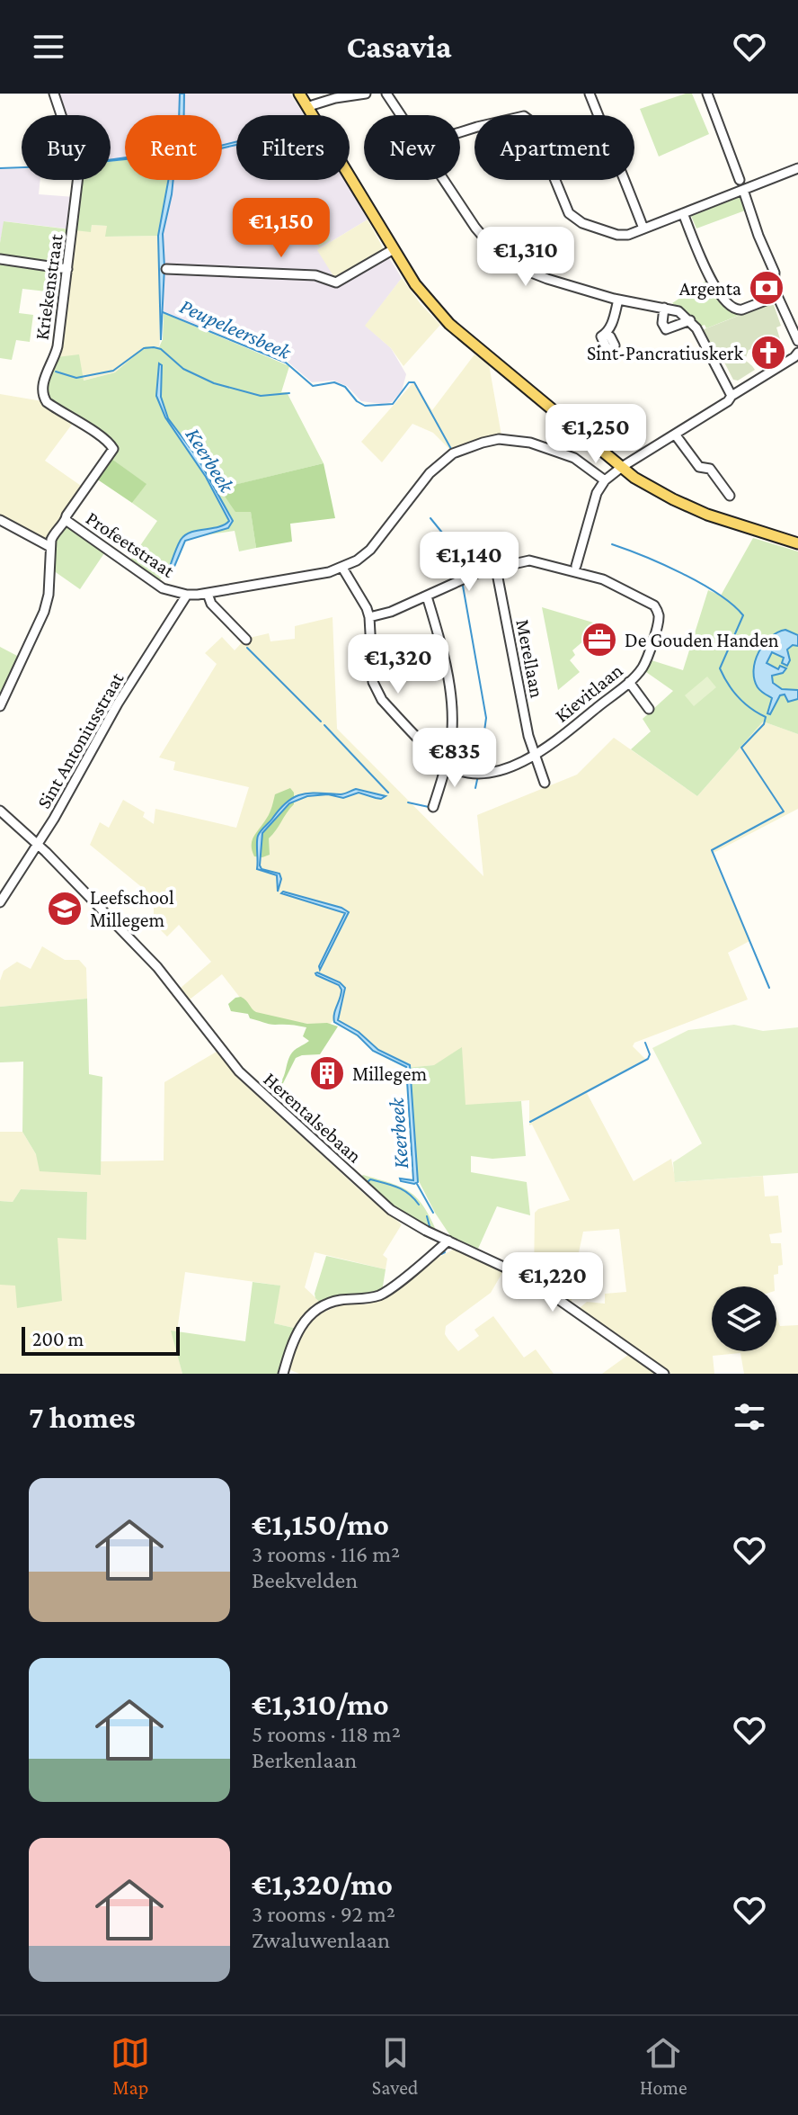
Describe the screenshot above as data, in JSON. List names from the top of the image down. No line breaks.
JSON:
{"streets":{"street":["Kriekenstraat","Profeetstraat","Merellaan","Kievitlaan","Sint Antoniusstraat","Herentalsebaan"]},"crossings":[["Kriekenstraat","Profeetstraat"],["Profeetstraat","Sint Antoniusstraat"],["Merellaan","Kievitlaan"],["Sint Antoniusstraat","Herentalsebaan"]],"water":["Peupeleersbeek","Keerbeek"],"places":{"bank":["Argenta"],"church":["Sint-Pancratiuskerk"],"office":["De Gouden Handen"],"school or university":["Leefschool Millegem"],"building":["Millegem"]},"scale_bar":"200 m","page":{"header":"Casavia","chip":["Buy","Rent","Filters","New","Apartment"],"price":["€1,150","€1,310","€1,250","€1,140","€1,320","€835","€1,220"],"scale":"200 m","heading":"7 homes","list":[{"name":"€1,150/mo","note":"3 rooms · 116 m² · Beekvelden"},{"name":"€1,310/mo","note":"5 rooms · 118 m² · Berkenlaan"},{"name":"€1,320/mo","note":"3 rooms · 92 m² · Zwaluwenlaan"}],"tabs":["Map","Saved","Home"]}}
